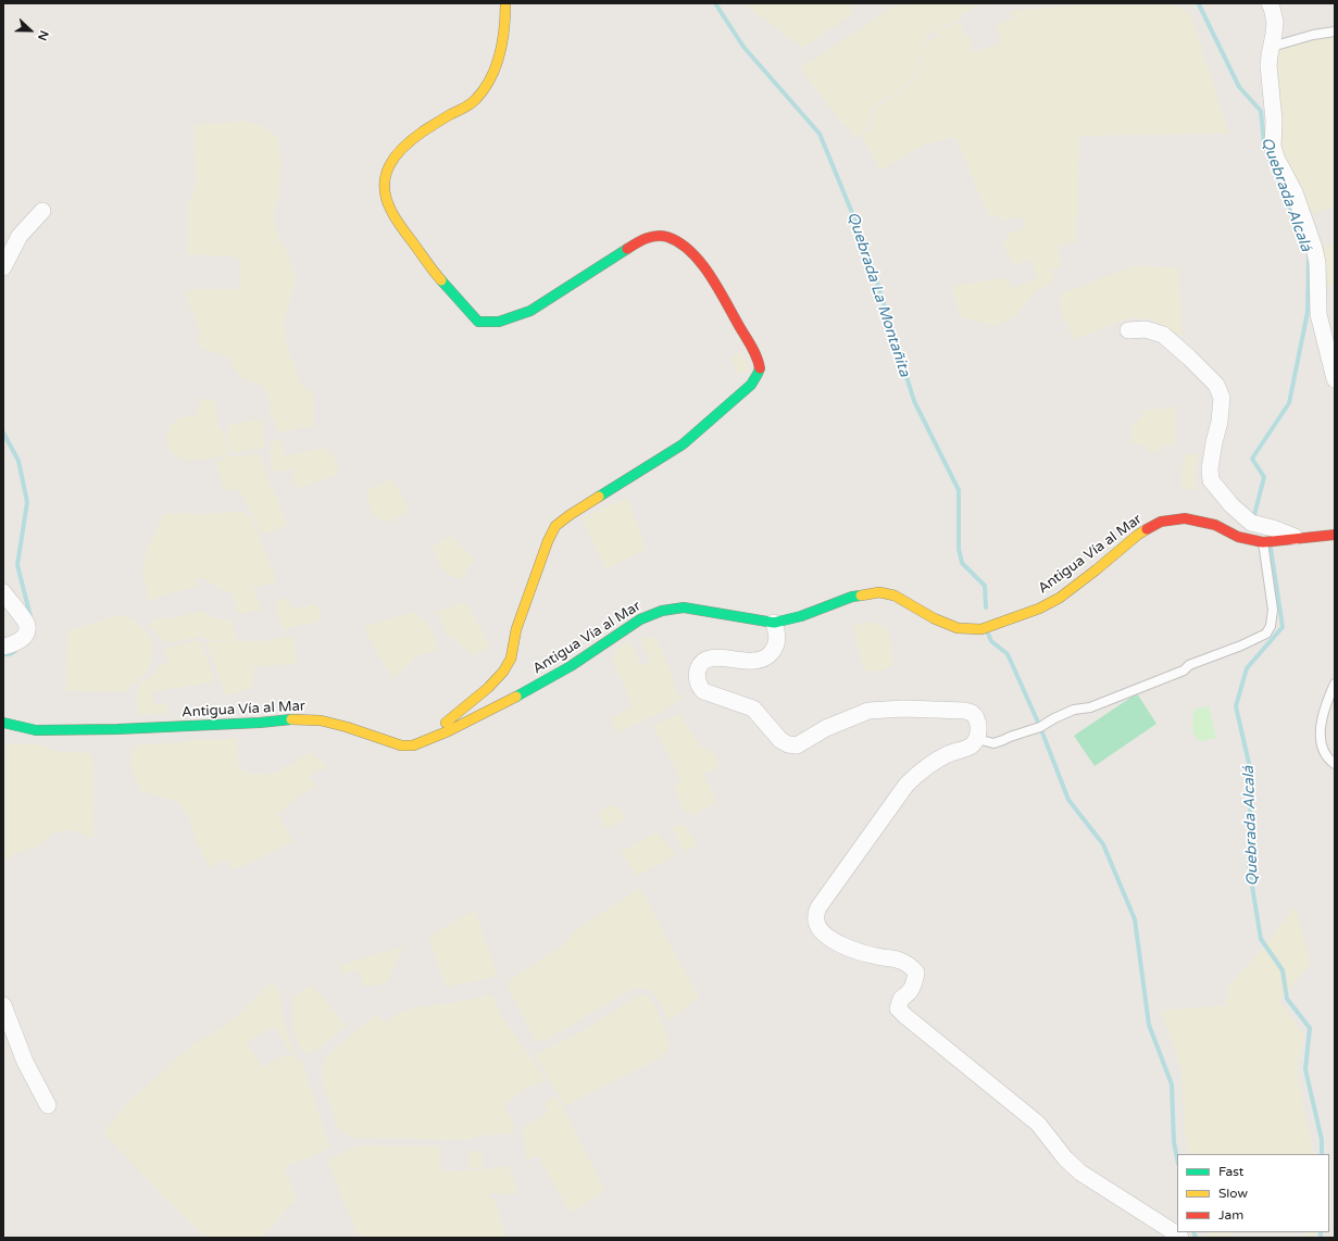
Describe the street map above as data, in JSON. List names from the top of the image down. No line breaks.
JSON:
{"streets":{"main road":["Antigua Vía al Mar"]},"water":["Quebrada Alcalá","Quebrada La Montañita"],"legend":["Fast","Slow","Jam"],"north":"right"}
